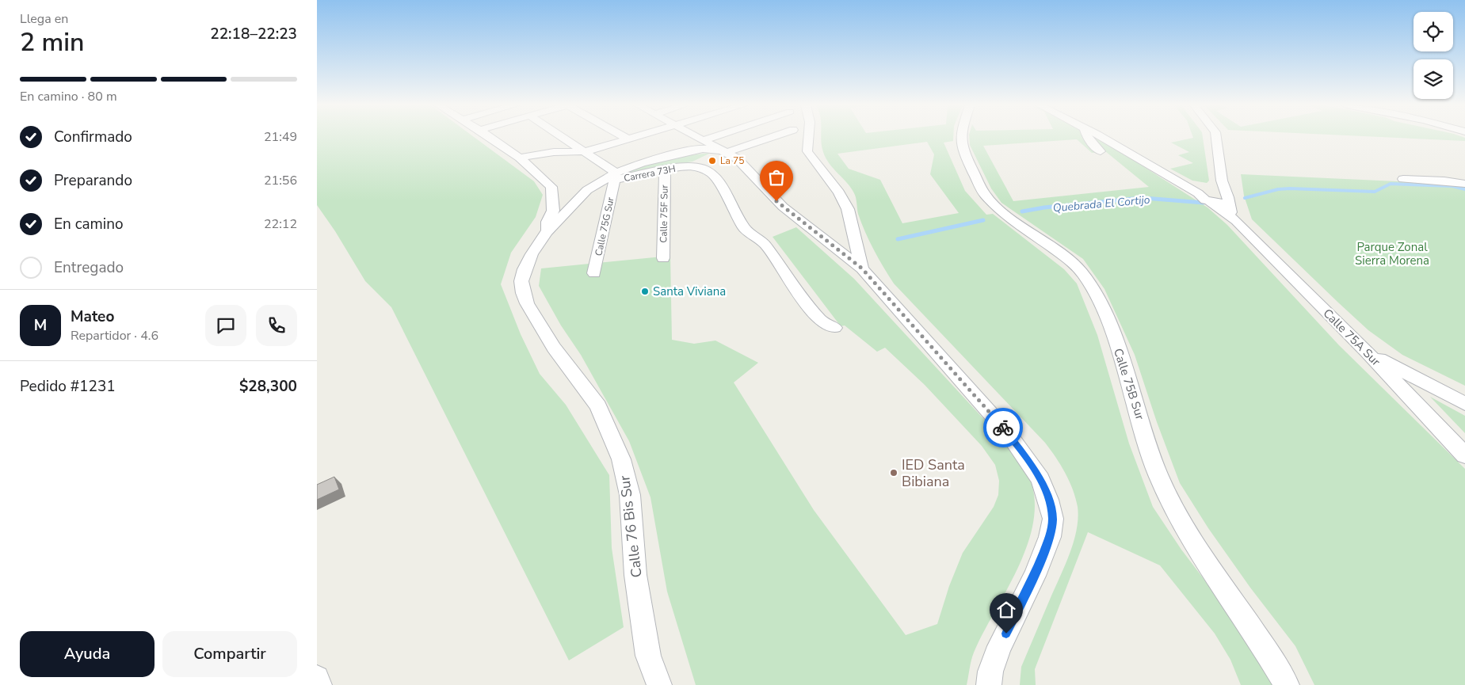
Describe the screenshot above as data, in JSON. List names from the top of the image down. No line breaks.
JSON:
{"streets":{"street":["Carrera 73H","Calle 75F Sur","Calle 75G Sur","Calle 75A Sur","Calle 75B Sur","Calle 76 Bis Sur"]},"crossings":[["Carrera 73H","Calle 75F Sur"],["Carrera 73H","Calle 75G Sur"]],"water":["Quebrada El Cortijo"],"parks":["Parque Zonal Sierra Morena"],"places":["La 75","Santa Viviana","IED Santa Bibiana"],"page":{"heading":["2 min","Llega en","22:18–22:23"],"panel":["Mateo","Repartidor · 4.6","Pedido #1231","$28,300"],"bar":"En camino · 80 m","list":[["Confirmado","21:49"],["Preparando","21:56"],["En camino","22:12"],"Entregado"],"round":"M","buttons":["Ayuda","Compartir"]}}
